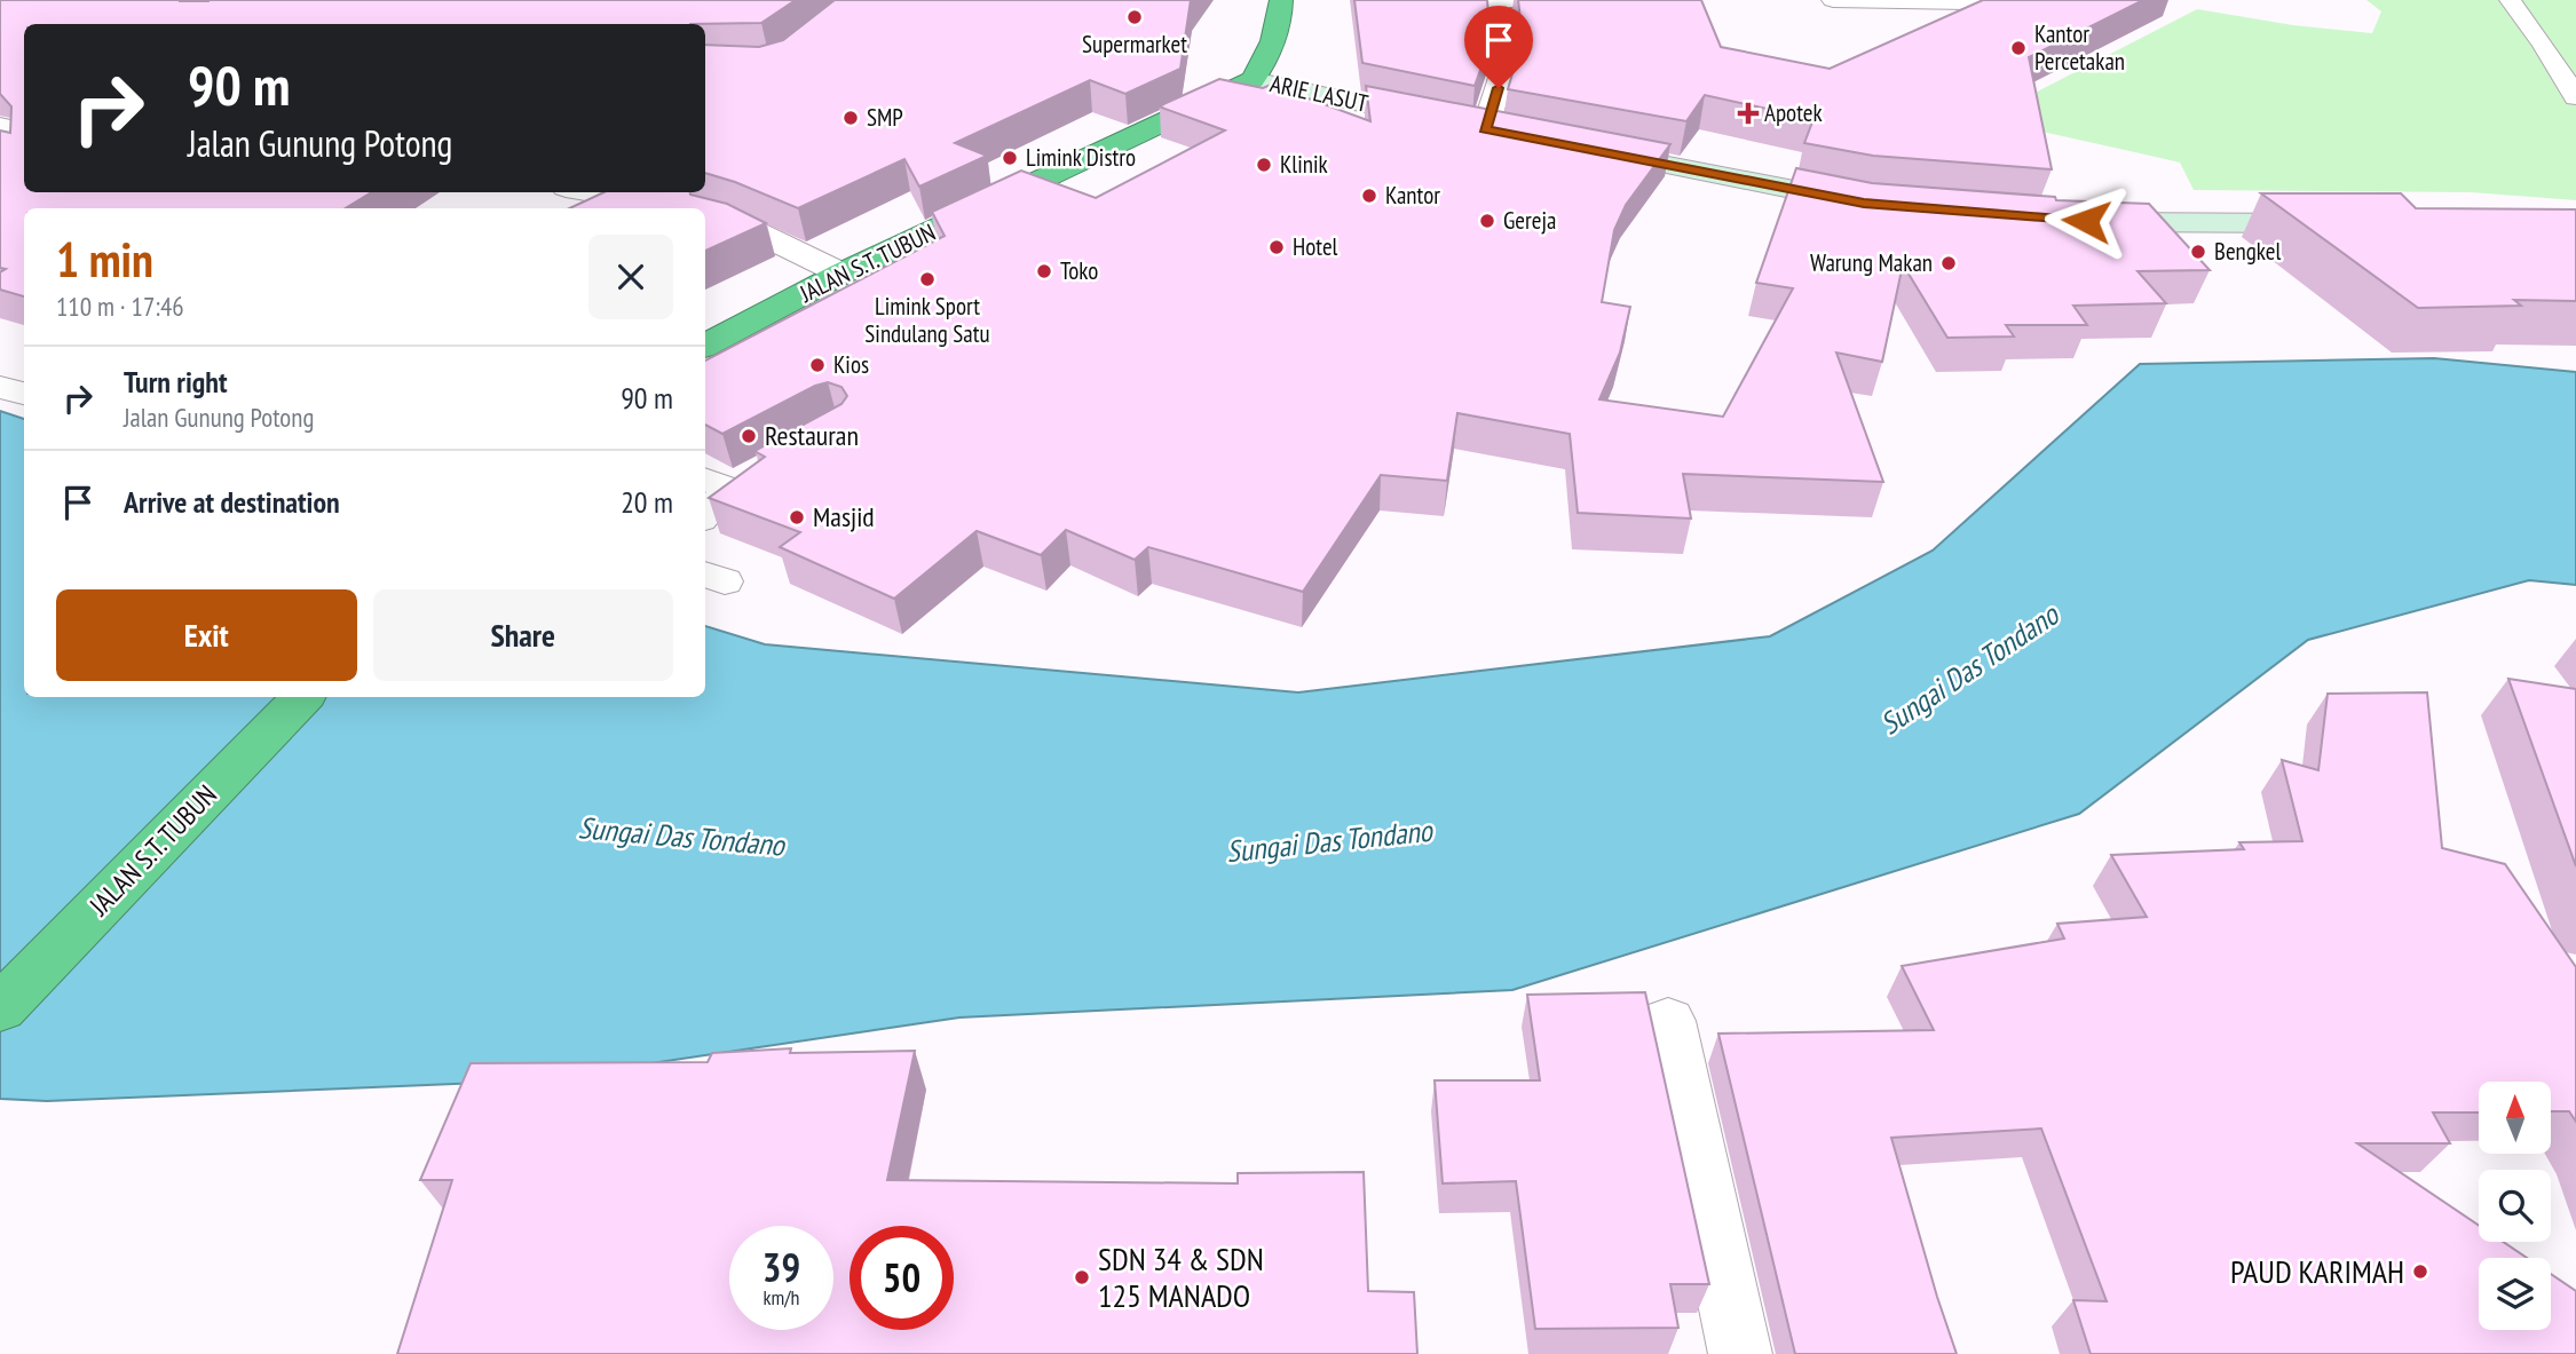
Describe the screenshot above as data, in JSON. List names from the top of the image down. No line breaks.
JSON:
{"streets":{"highway":["JALAN S.T. TUBUN"],"main road":["ARIE LASUT"]},"crossings":[["ARIE LASUT","JALAN S.T. TUBUN"]],"water":["Sungai Das Tondano"],"places":{"other":["Supermarket","Kantor Percetakan","SMP","Limink Distro","Klinik","Kantor","Gereja","Hotel","Bengkel","Warung Makan","Toko","Limink Sport Sindulang Satu","Kios","Restauran","Masjid","PAUD KARIMAH","SDN 34 & SDN 125 MANADO"],"health":["Apotek"]},"north":"top","page":{"turn":["90 m","Jalan Gunung Potong"],"heading":["1 min","110 m · 17:46"],"list":[{"name":"Turn right","note":"Jalan Gunung Potong","value":"90 m"},{"name":"Arrive at destination","value":"20 m"}],"buttons":["Exit","Share"],"speed":"39 km/h","limit":"50"}}
